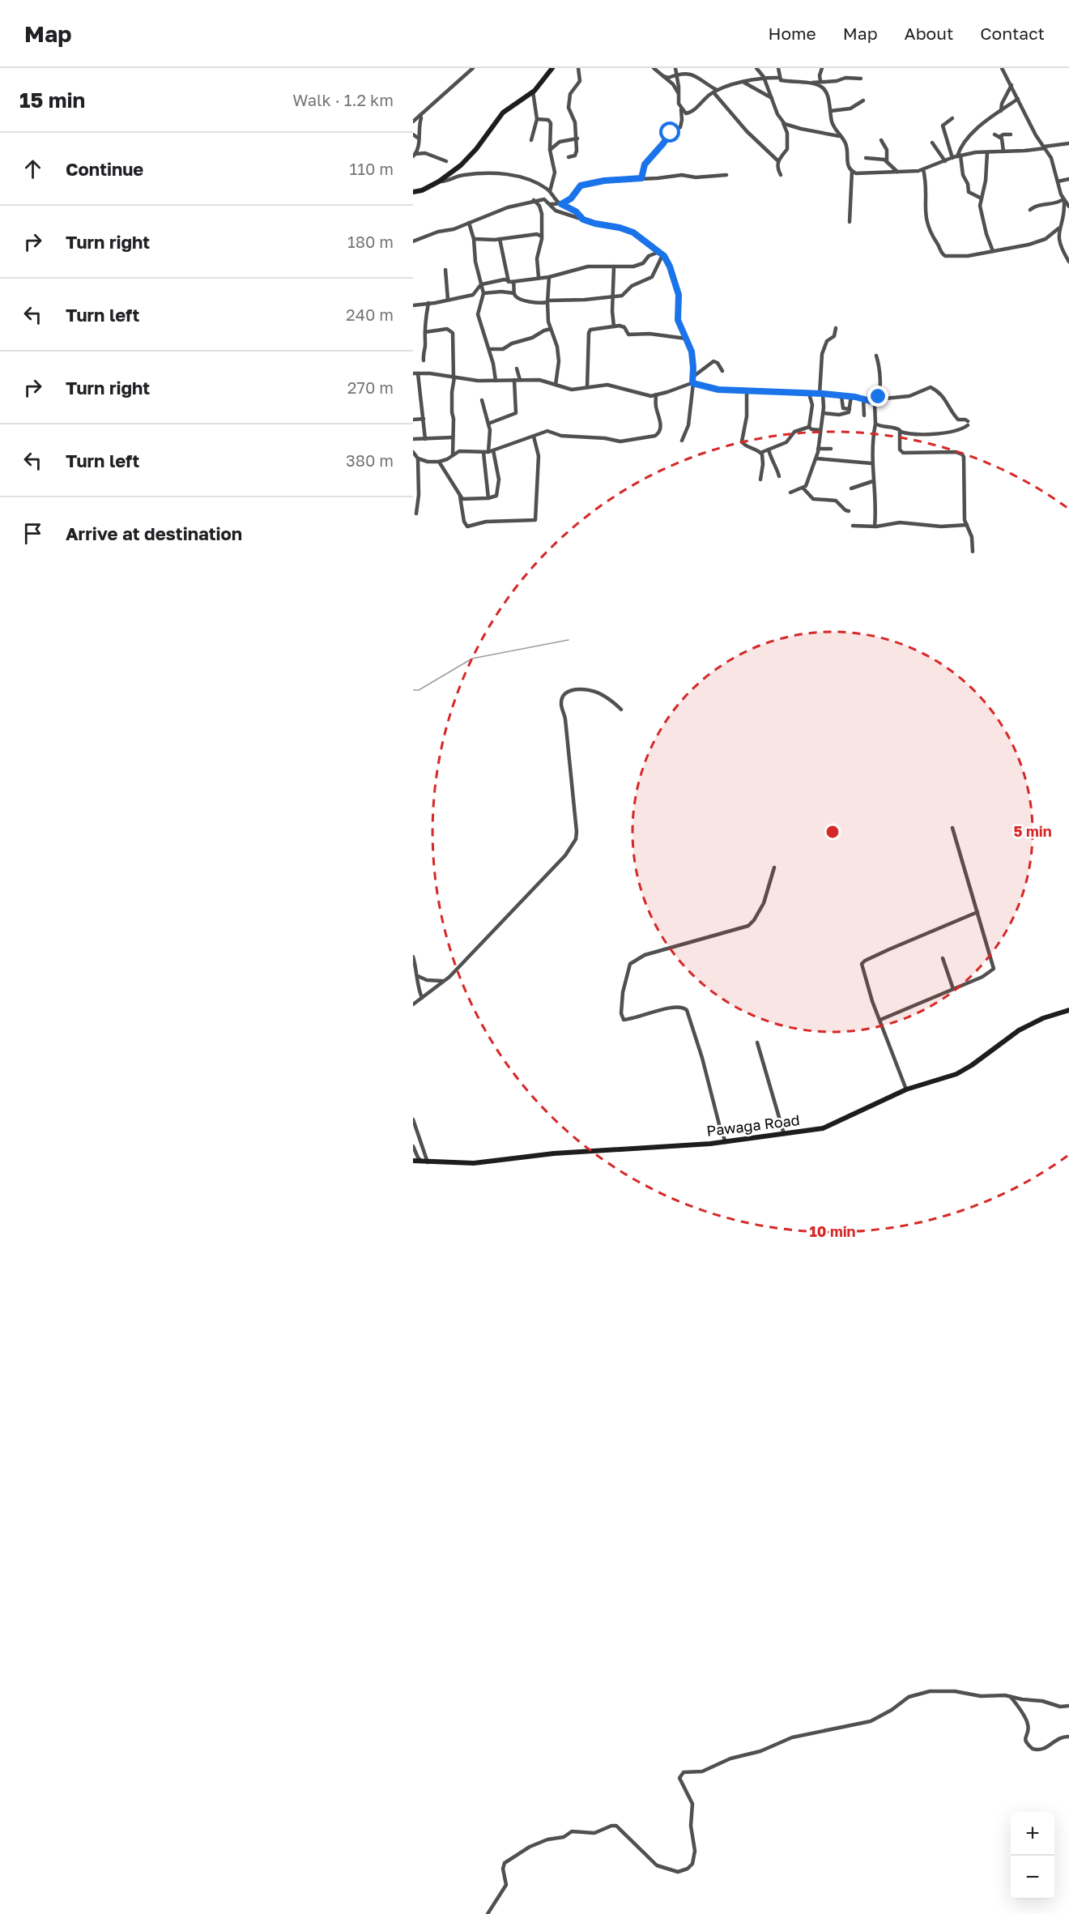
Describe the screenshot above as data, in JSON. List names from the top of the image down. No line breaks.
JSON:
{"streets":{"main road":["Pawaga Road"]},"page":{"header":"Map","nav":["Home","Map","About","Contact"],"heading":["15 min","Walk · 1.2 km"],"list":[["Continue","110 m"],["Turn right","180 m"],["Turn left","240 m"],["Turn right","270 m"],["Turn left","380 m"],"Arrive at destination"],"map_buttons":["+","−"]},"rings":["5 min","10 min"]}
